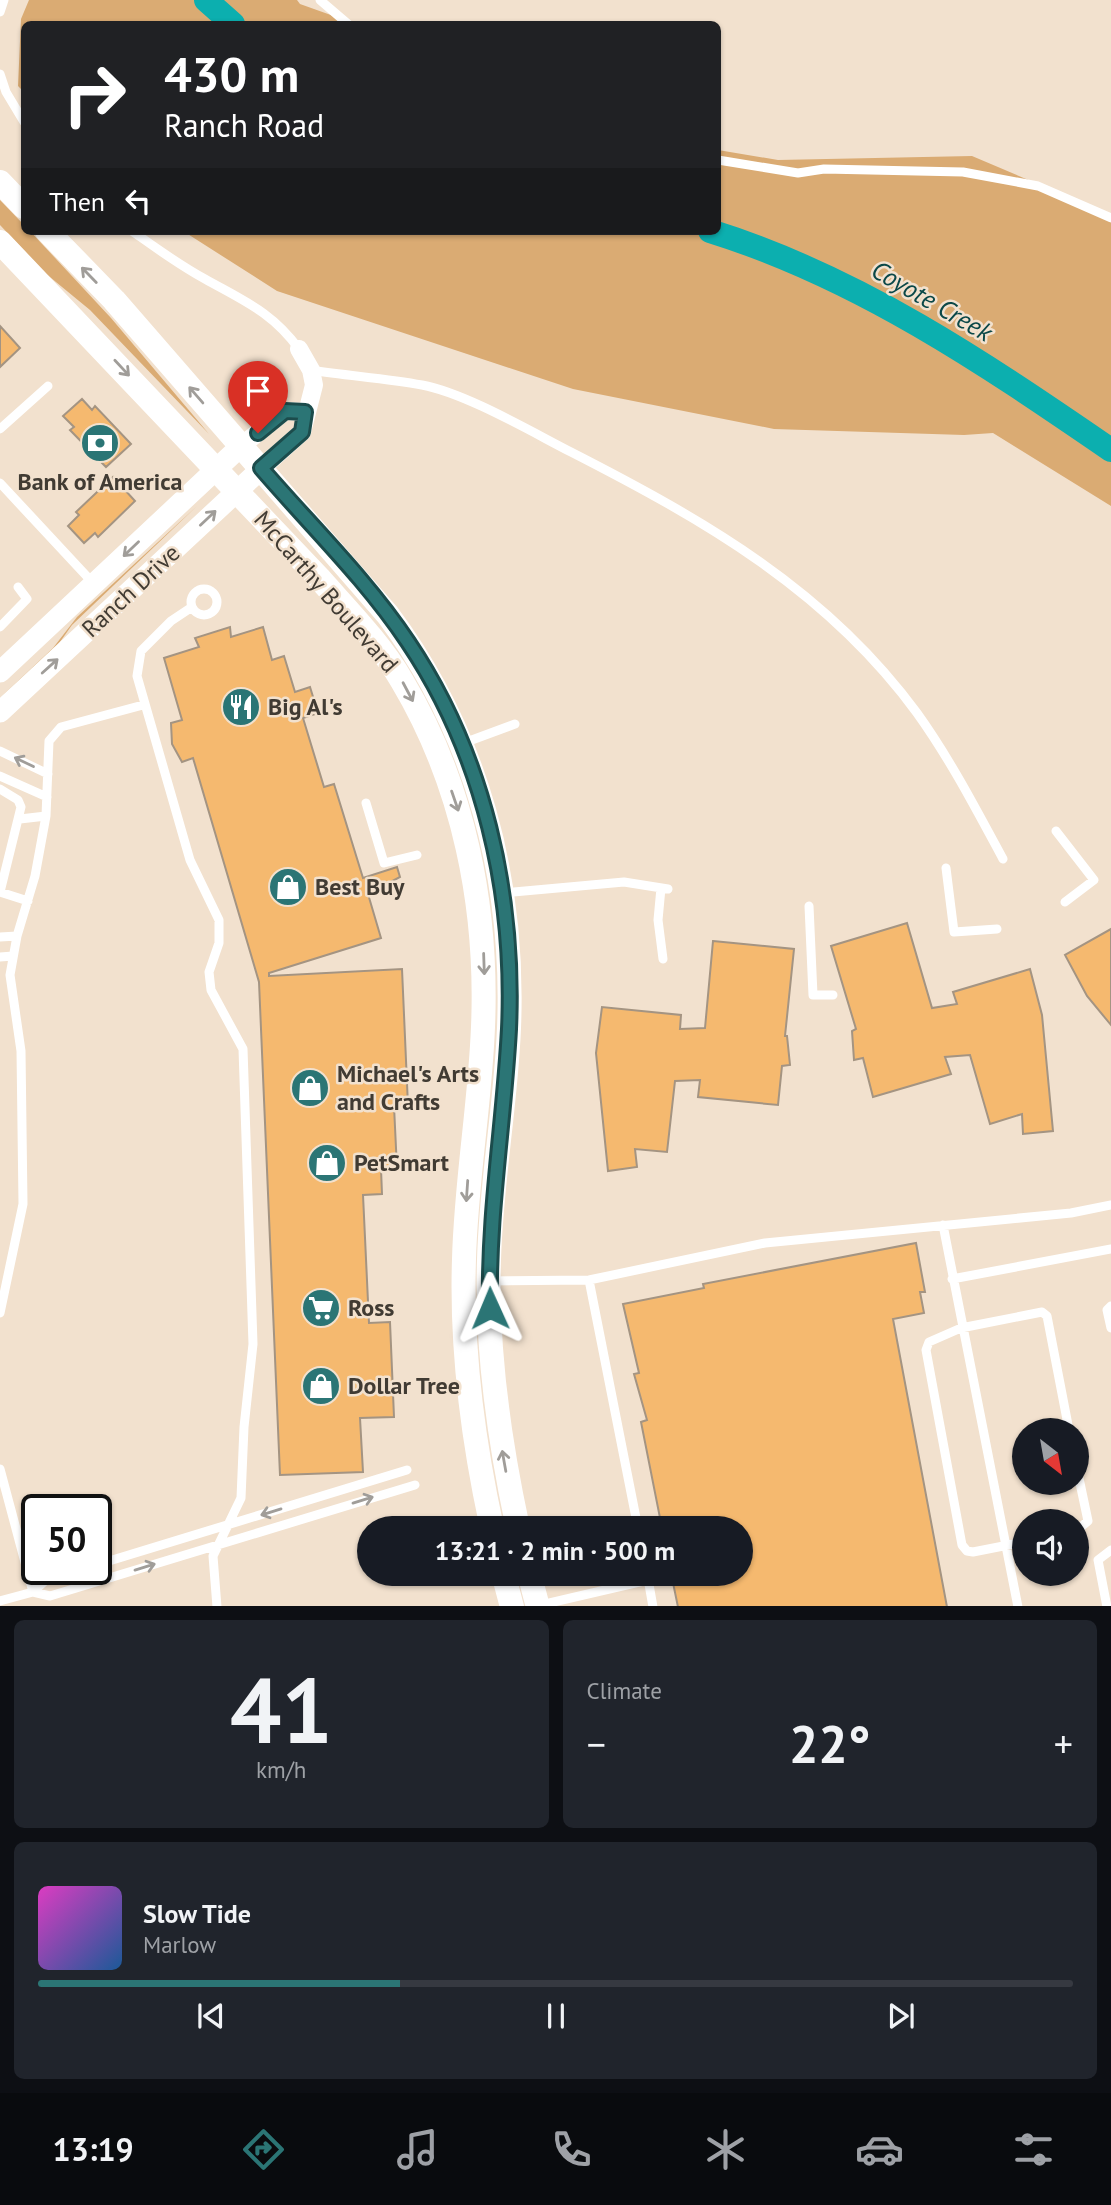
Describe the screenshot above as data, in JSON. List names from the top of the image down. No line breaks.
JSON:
{"streets":{"main road":["McCarthy Boulevard"],"street":["Ranch Drive"]},"crossings":[["Ranch Drive","McCarthy Boulevard"]],"water":["Coyote Creek"],"places":{"bank":["Bank of America"],"restaurant":["Big Al's"],"shop":["Best Buy","Michael's Arts and Crafts","PetSmart","Dollar Tree"],"supermarket":["Ross"]},"north":"bottom right","page":{"turn":["430 m","Ranch Road"],"then":"Then","limit":"50","trip":"13:21 · 2 min · 500 m","tile":[["41","km/h"],"Climate"],"heat":["−","22°","+"],"song":["Slow Tide","Marlow"],"tabs":"13:19"}}
